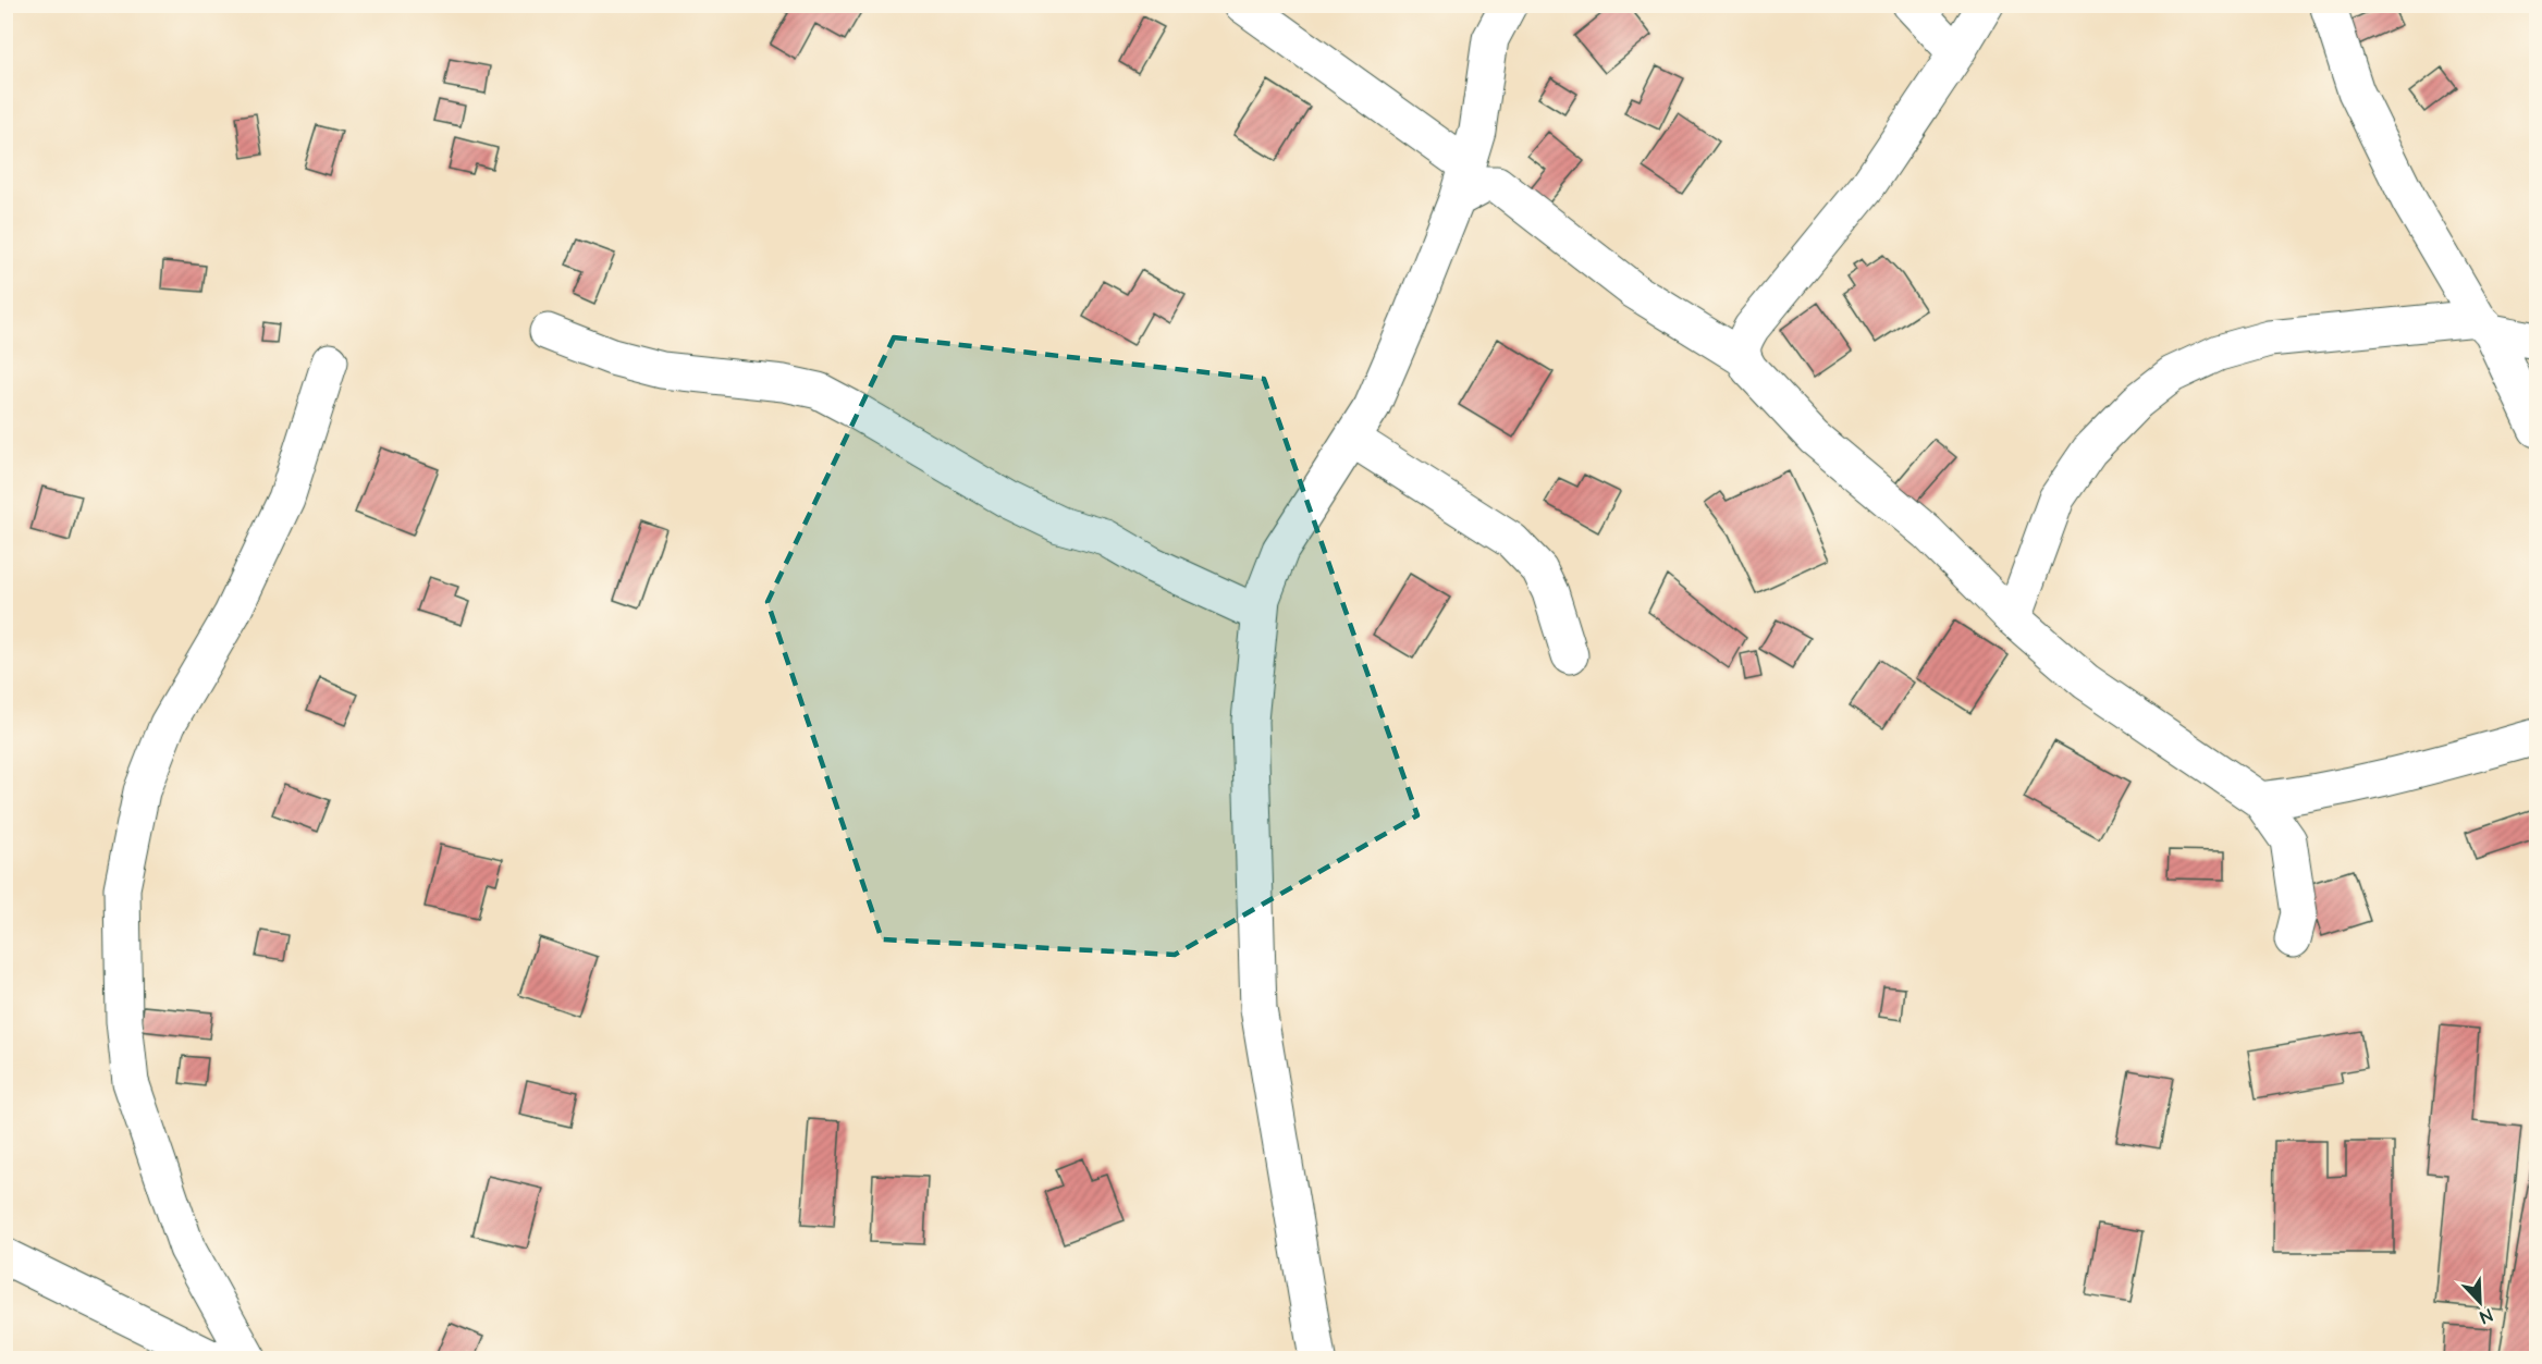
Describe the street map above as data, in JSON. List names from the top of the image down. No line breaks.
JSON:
{"north":"bottom right"}
